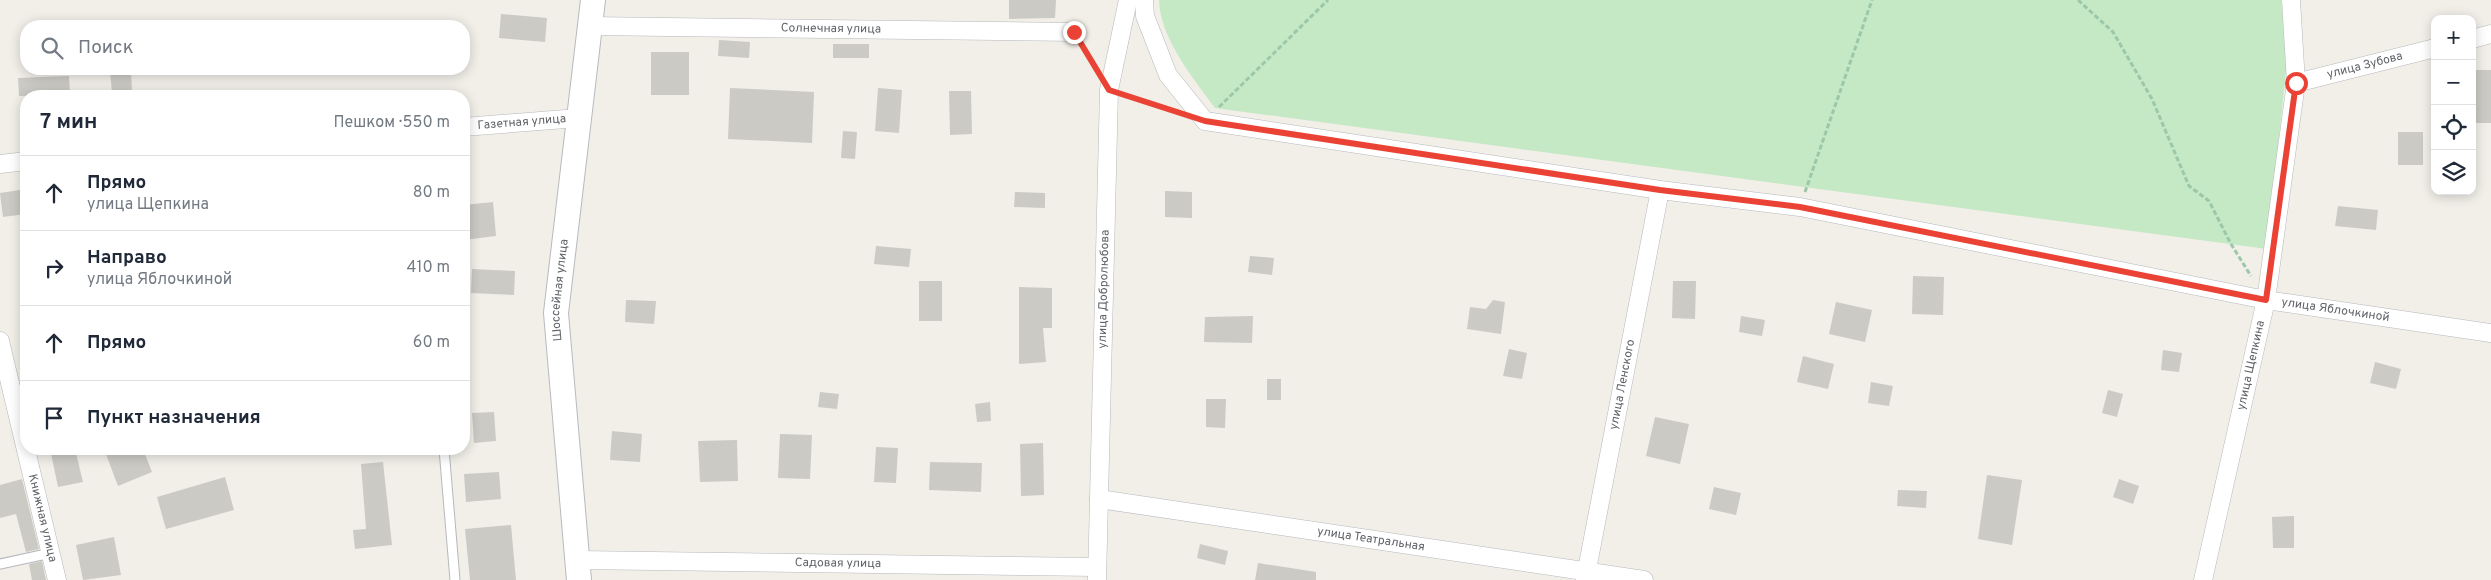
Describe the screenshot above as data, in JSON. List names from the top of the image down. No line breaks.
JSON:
{"streets":{"main road":["Шоссейная улица"],"street":["Солнечная улица","улица Зубова","Газетная улица","улица Добролюбова","улица Яблочкиной","улица Щепкина","улица Ленского","Книжная улица","улица Театральная","Садовая улица"]},"crossings":[["Солнечная улица","Шоссейная улица"],["улица Зубова","улица Щепкина"],["Газетная улица","Шоссейная улица"],["улица Добролюбова","улица Театральная"],["улица Добролюбова","Садовая улица"],["Шоссейная улица","Садовая улица"],["улица Яблочкиной","улица Щепкина"],["улица Яблочкиной","улица Ленского"],["улица Ленского","улица Театральная"]],"page":{"map_buttons":["+","−"],"search":"Поиск","heading":["7 мин","Пешком · 550 m"],"list":[["Прямо","улица Щепкина","80 m"],["Направо","улица Яблочкиной","410 m"],["Прямо","60 m"],"Пункт назначения"]}}
